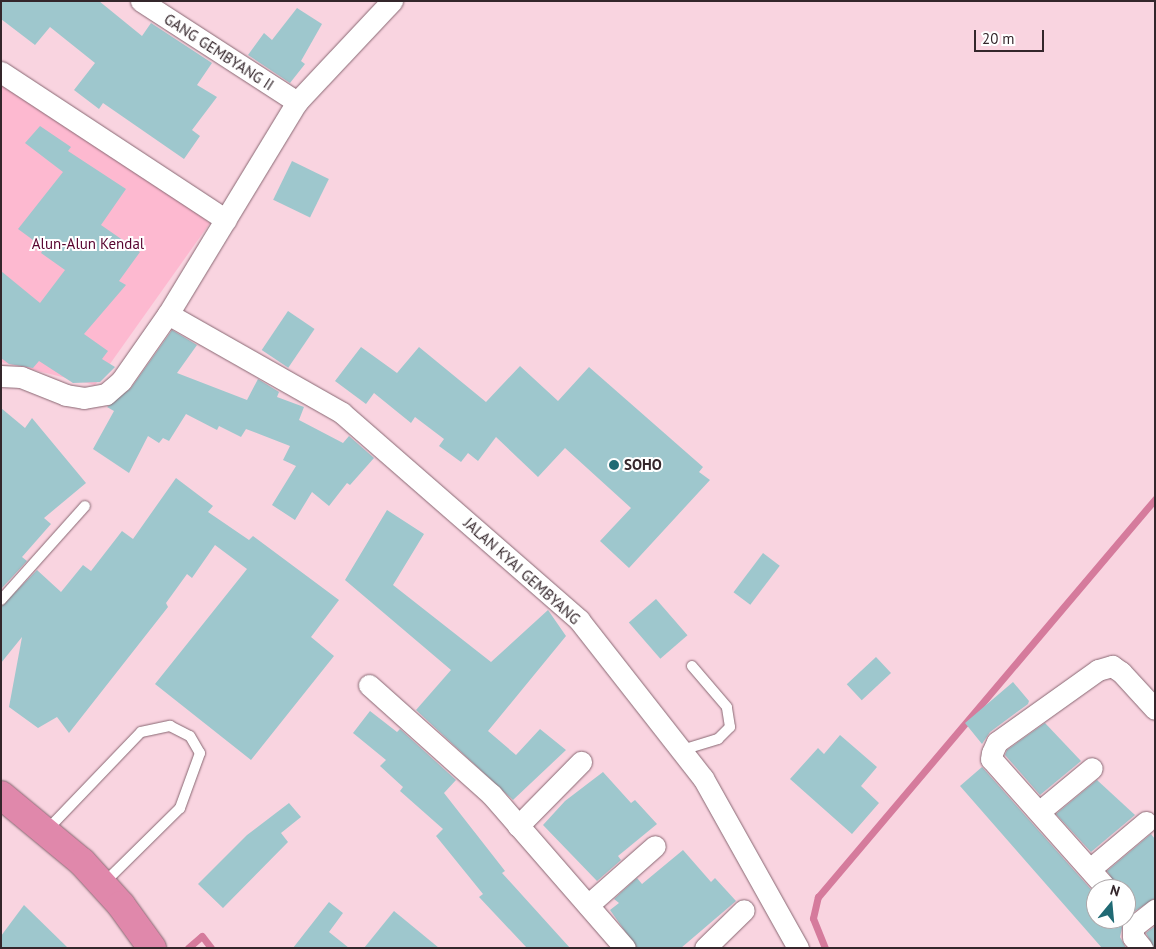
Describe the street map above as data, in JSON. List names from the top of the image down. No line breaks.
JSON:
{"streets":{"street":["GANG GEMBYANG II","JALAN KYAI GEMBYANG"]},"parks":["Alun-Alun Kendal"],"places":["SOHO"],"scale_bar":"20 m","north":"top"}
